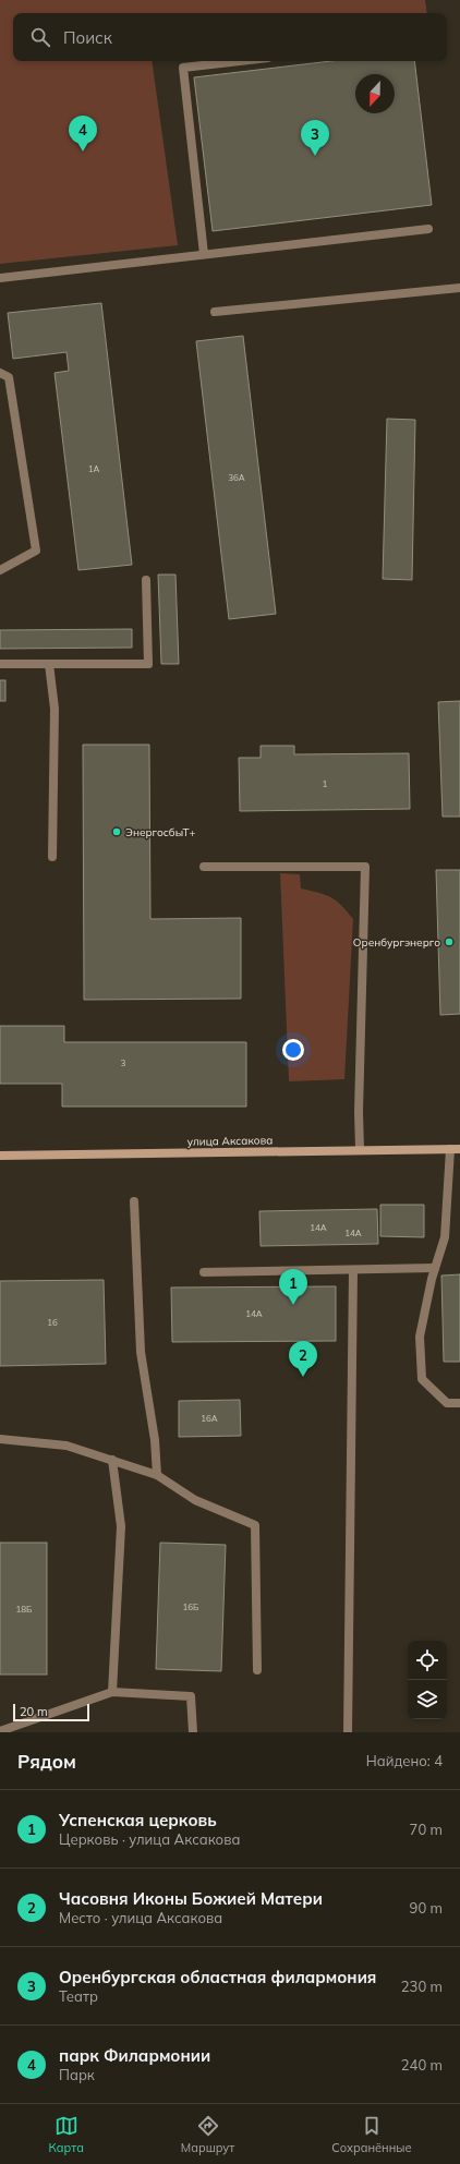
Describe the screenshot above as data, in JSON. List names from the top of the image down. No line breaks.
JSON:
{"streets":{"main road":["улица Аксакова"]},"places":["ЭнергосбыТ+","Оренбургэнерго"],"house_numbers":["1А","36А","1","3","14А","14А","14А","16","16А","16Б","18Б"],"scale_bar":"20 m","north":"bottom","page":{"search":"Поиск","pins":["4","3","1","2"],"scale":"20 m","heading":["Рядом","Найдено: 4"],"list":[{"mark":"1","name":"Успенская церковь","note":"Церковь · улица Аксакова","value":"70 m"},{"mark":"2","name":"Часовня Иконы Божией Матери","note":"Место · улица Аксакова","value":"90 m"},{"mark":"3","name":"Оренбургская областная филармония","note":"Театр","value":"230 m"},{"mark":"4","name":"парк Филармонии","note":"Парк","value":"240 m"}],"nav":["Карта","Маршрут","Сохранённые"]}}
